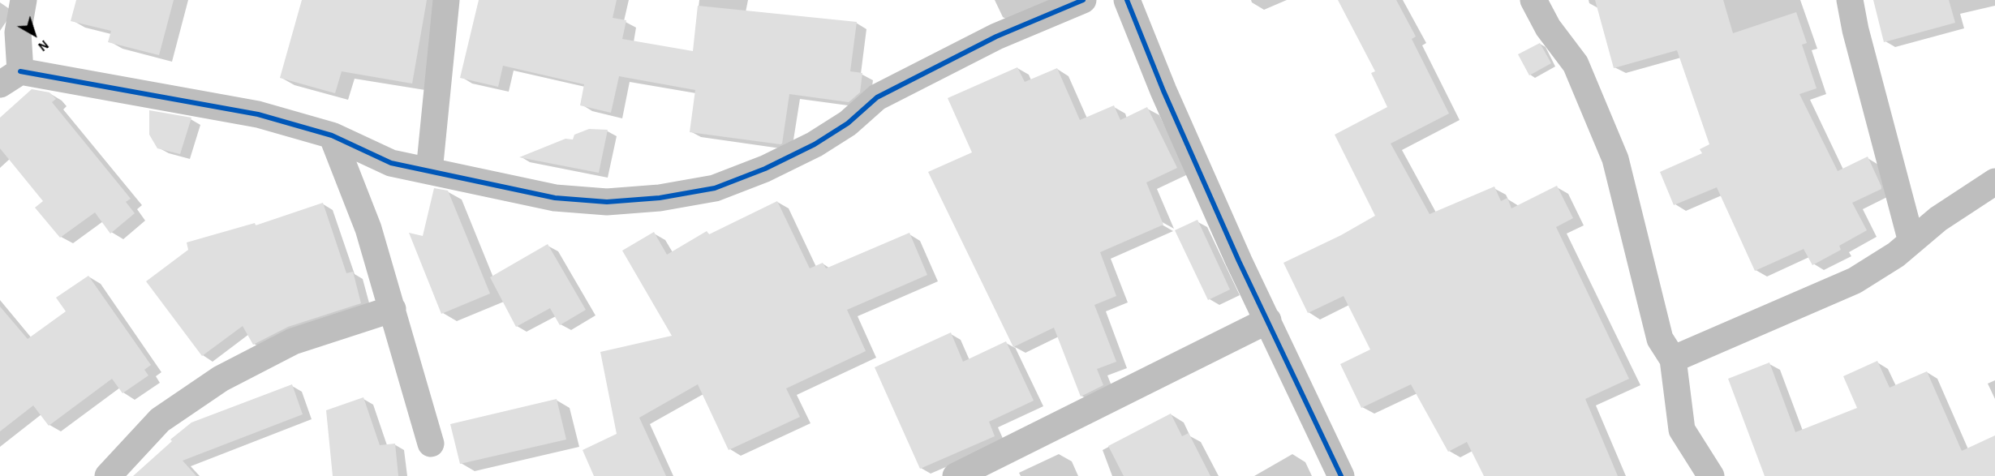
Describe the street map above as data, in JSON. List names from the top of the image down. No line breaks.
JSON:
{"north":"bottom right"}
